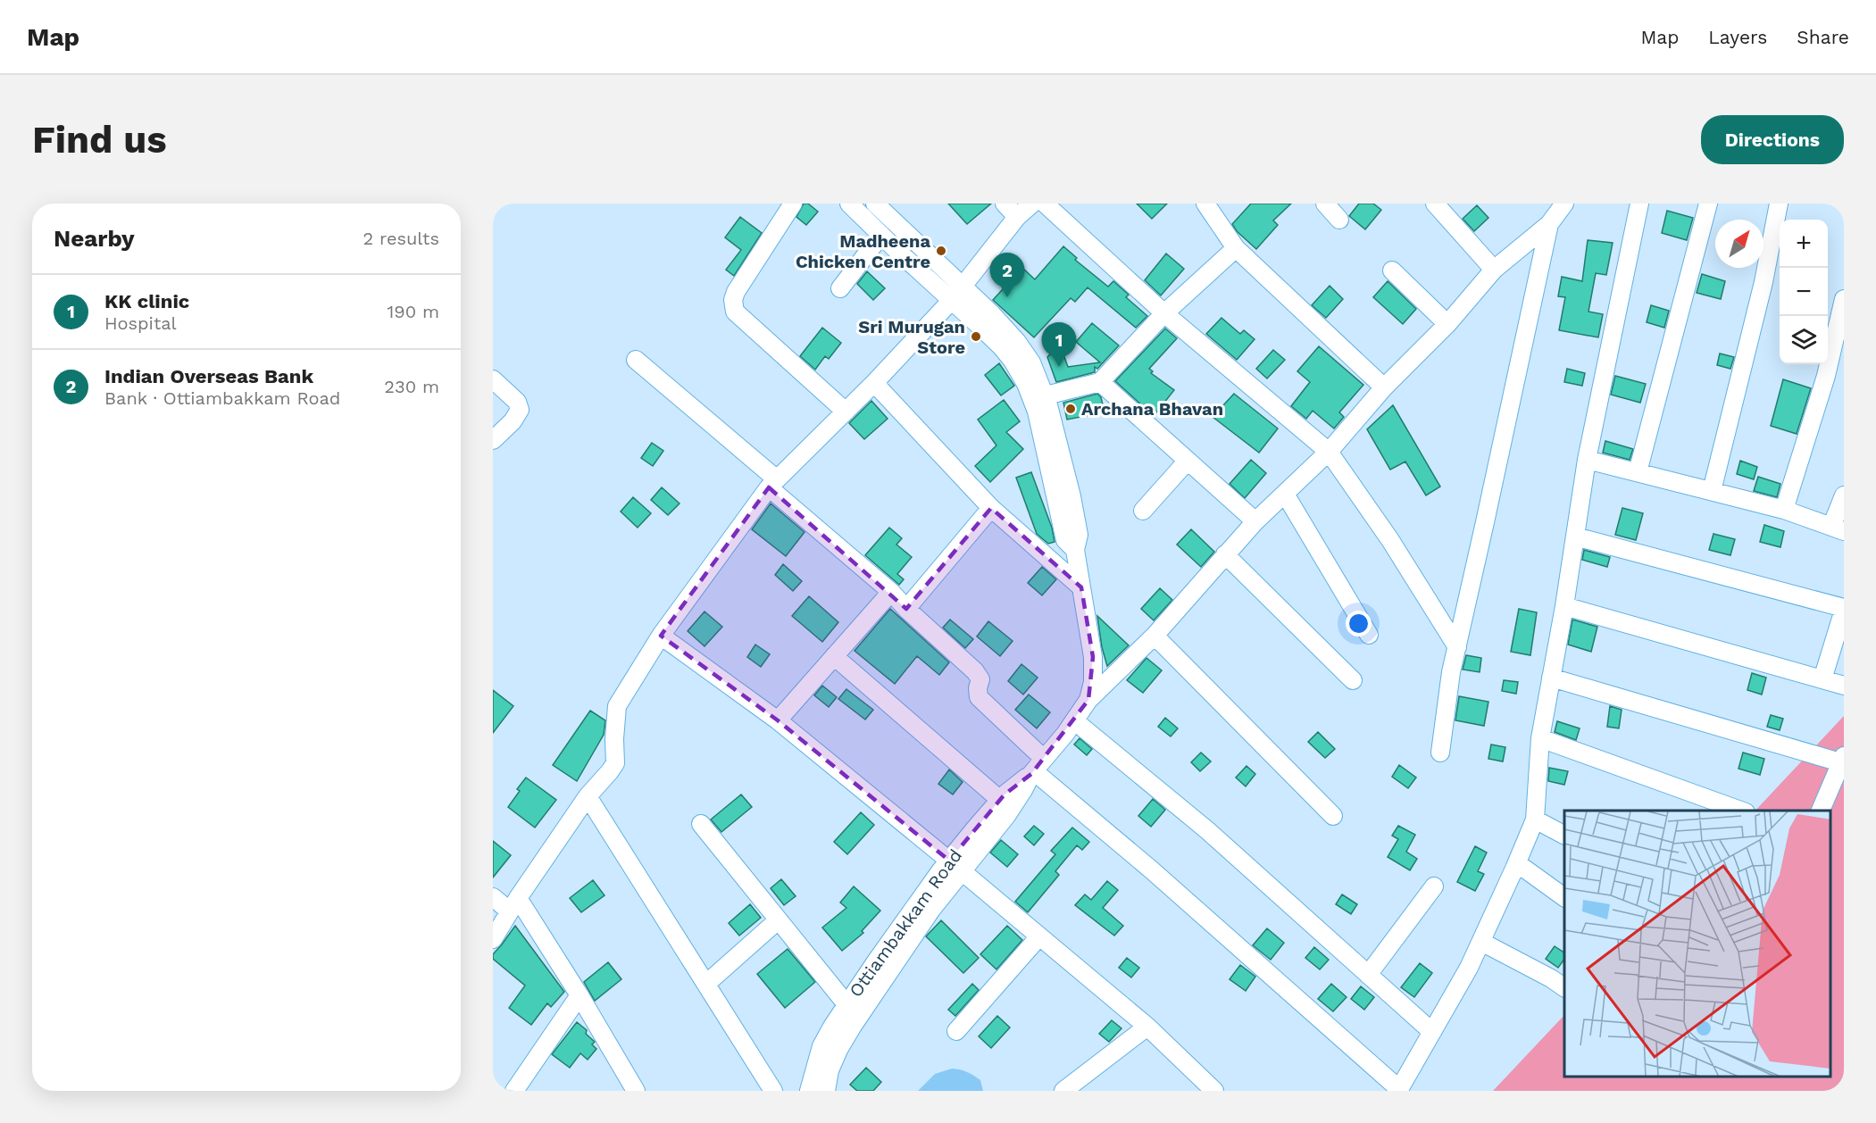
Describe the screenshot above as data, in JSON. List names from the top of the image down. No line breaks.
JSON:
{"streets":{"street":["Ottiambakkam Road"]},"places":["Madheena Chicken Centre","Sri Murugan Store","Archana Bhavan"],"north":"top right","page":{"header":"Map","nav":["Map","Layers","Share"],"buttons":"Directions","title":"Find us","heading":["Nearby","2 results"],"map_buttons":["+","−"],"pins":["2","1"],"list":[{"mark":"1","name":"KK clinic","note":"Hospital","value":"190 m"},{"mark":"2","name":"Indian Overseas Bank","note":"Bank · Ottiambakkam Road","value":"230 m"}]}}
